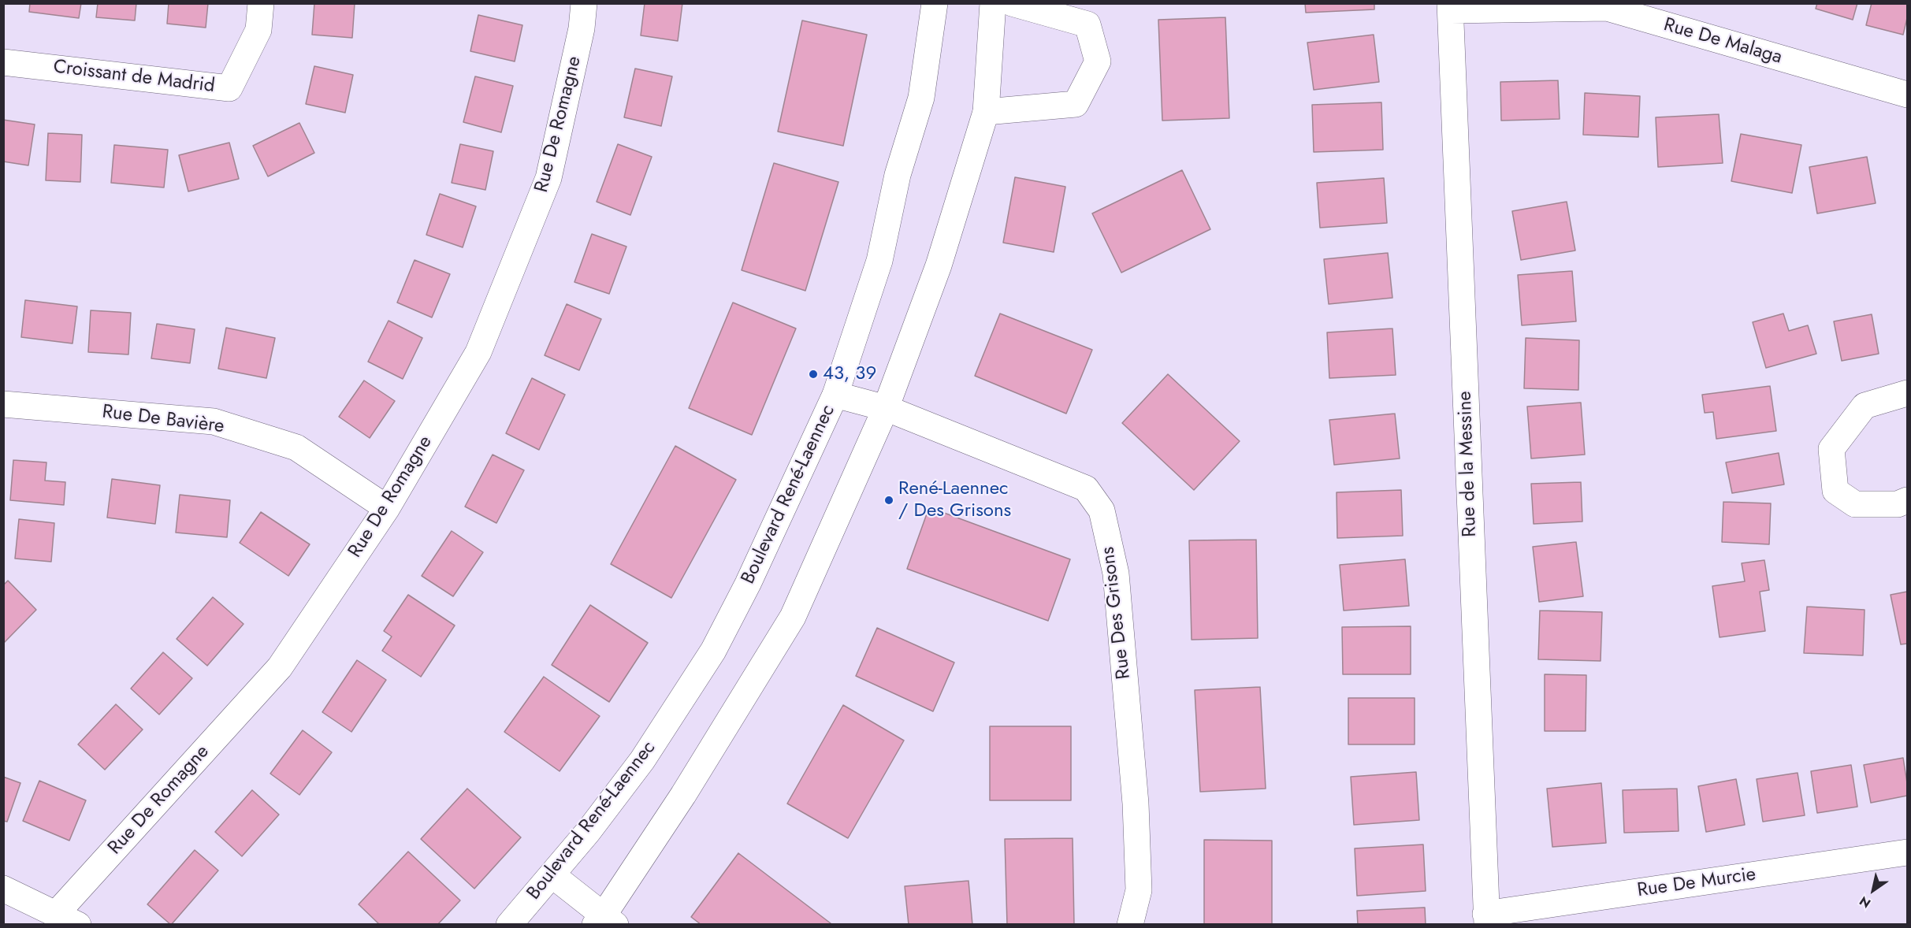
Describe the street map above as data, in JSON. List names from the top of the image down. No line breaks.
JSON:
{"streets":{"street":["Rue De Malaga","Croissant de Madrid","Rue De Romagne","Rue De Bavière","Rue de la Messine","Boulevard René-Laennec","Rue Des Grisons","Rue De Murcie"]},"crossings":[["Rue De Malaga","Rue de la Messine"],["Rue De Romagne","Rue De Bavière"],["Rue de la Messine","Rue De Murcie"],["Boulevard René-Laennec","Rue Des Grisons"]],"places":["43, 39","René-Laennec / Des Grisons"],"north":"bottom left"}
